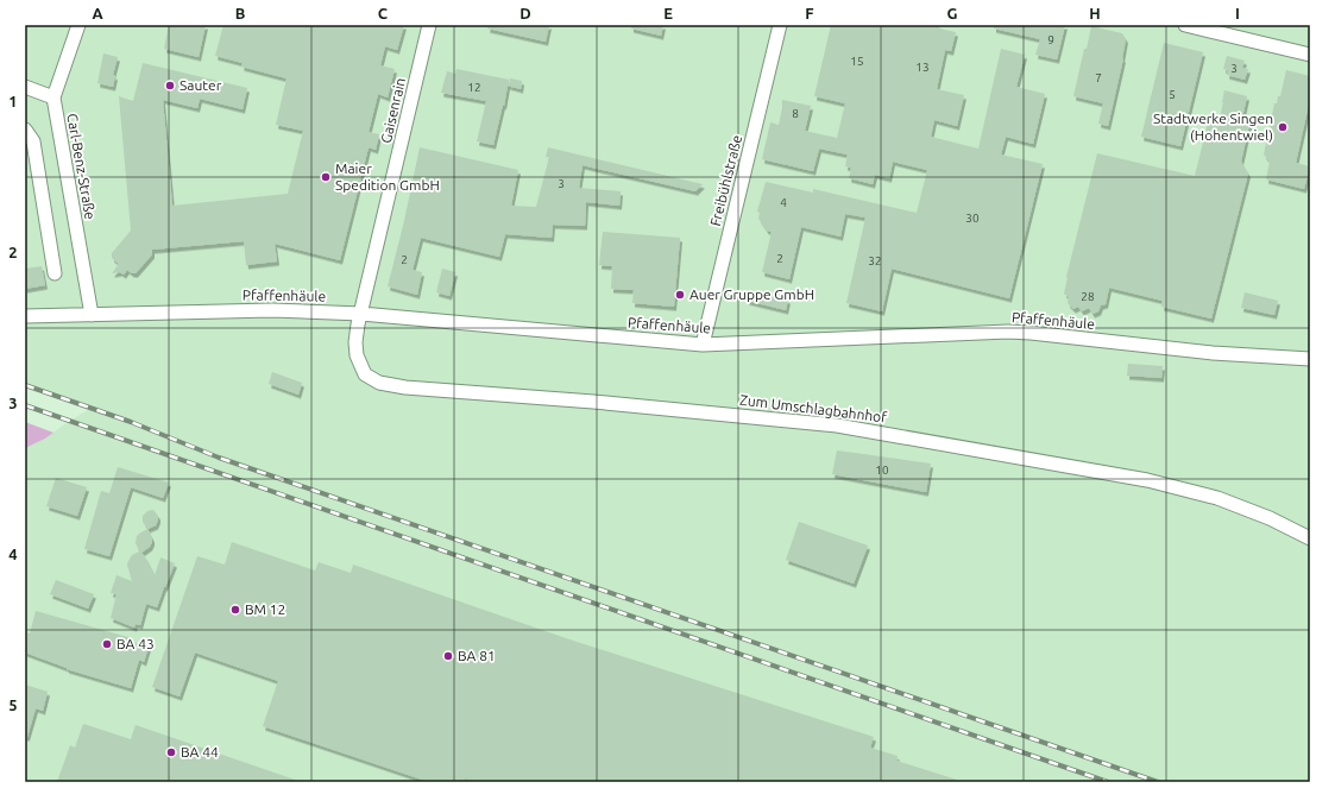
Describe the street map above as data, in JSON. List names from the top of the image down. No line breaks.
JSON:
{"streets":{"street":["Gaisenrain","Carl-Benz-Straße","Freibühlstraße","Pfaffenhäule","Zum Umschlagbahnhof"]},"crossings":[["Gaisenrain","Pfaffenhäule"],["Gaisenrain","Zum Umschlagbahnhof"],["Carl-Benz-Straße","Pfaffenhäule"],["Freibühlstraße","Pfaffenhäule"],["Pfaffenhäule","Zum Umschlagbahnhof"]],"places":["Sauter","Stadtwerke Singen (Hohentwiel)","Maier Spedition GmbH","Auer Gruppe GmbH","BM 12","BA 43","BA 81","BA 44"],"house_numbers":["9","15","13","3","7","12","5","8","3","4","30","2","2","32","28","10"],"grid":{"columns":["A","B","C","D","E","F","G","H","I"],"rows":["1","2","3","4","5"]}}
